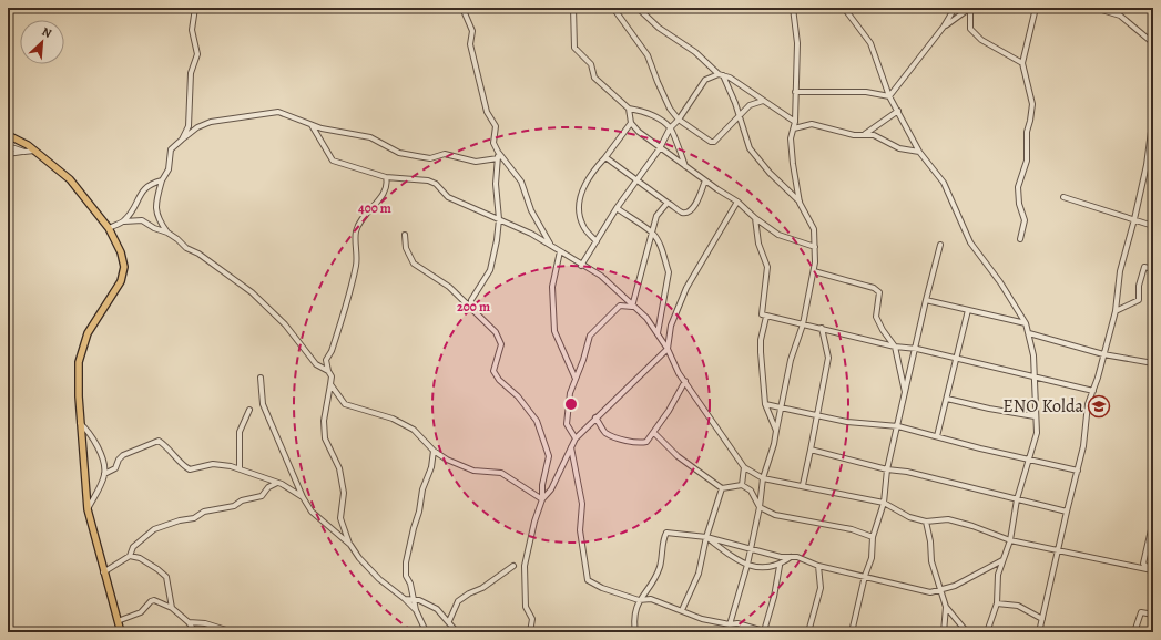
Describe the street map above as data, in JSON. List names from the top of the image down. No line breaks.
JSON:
{"places":{"school or university":["ENO Kolda"]},"north":"top right","rings":["400 m","200 m"]}
